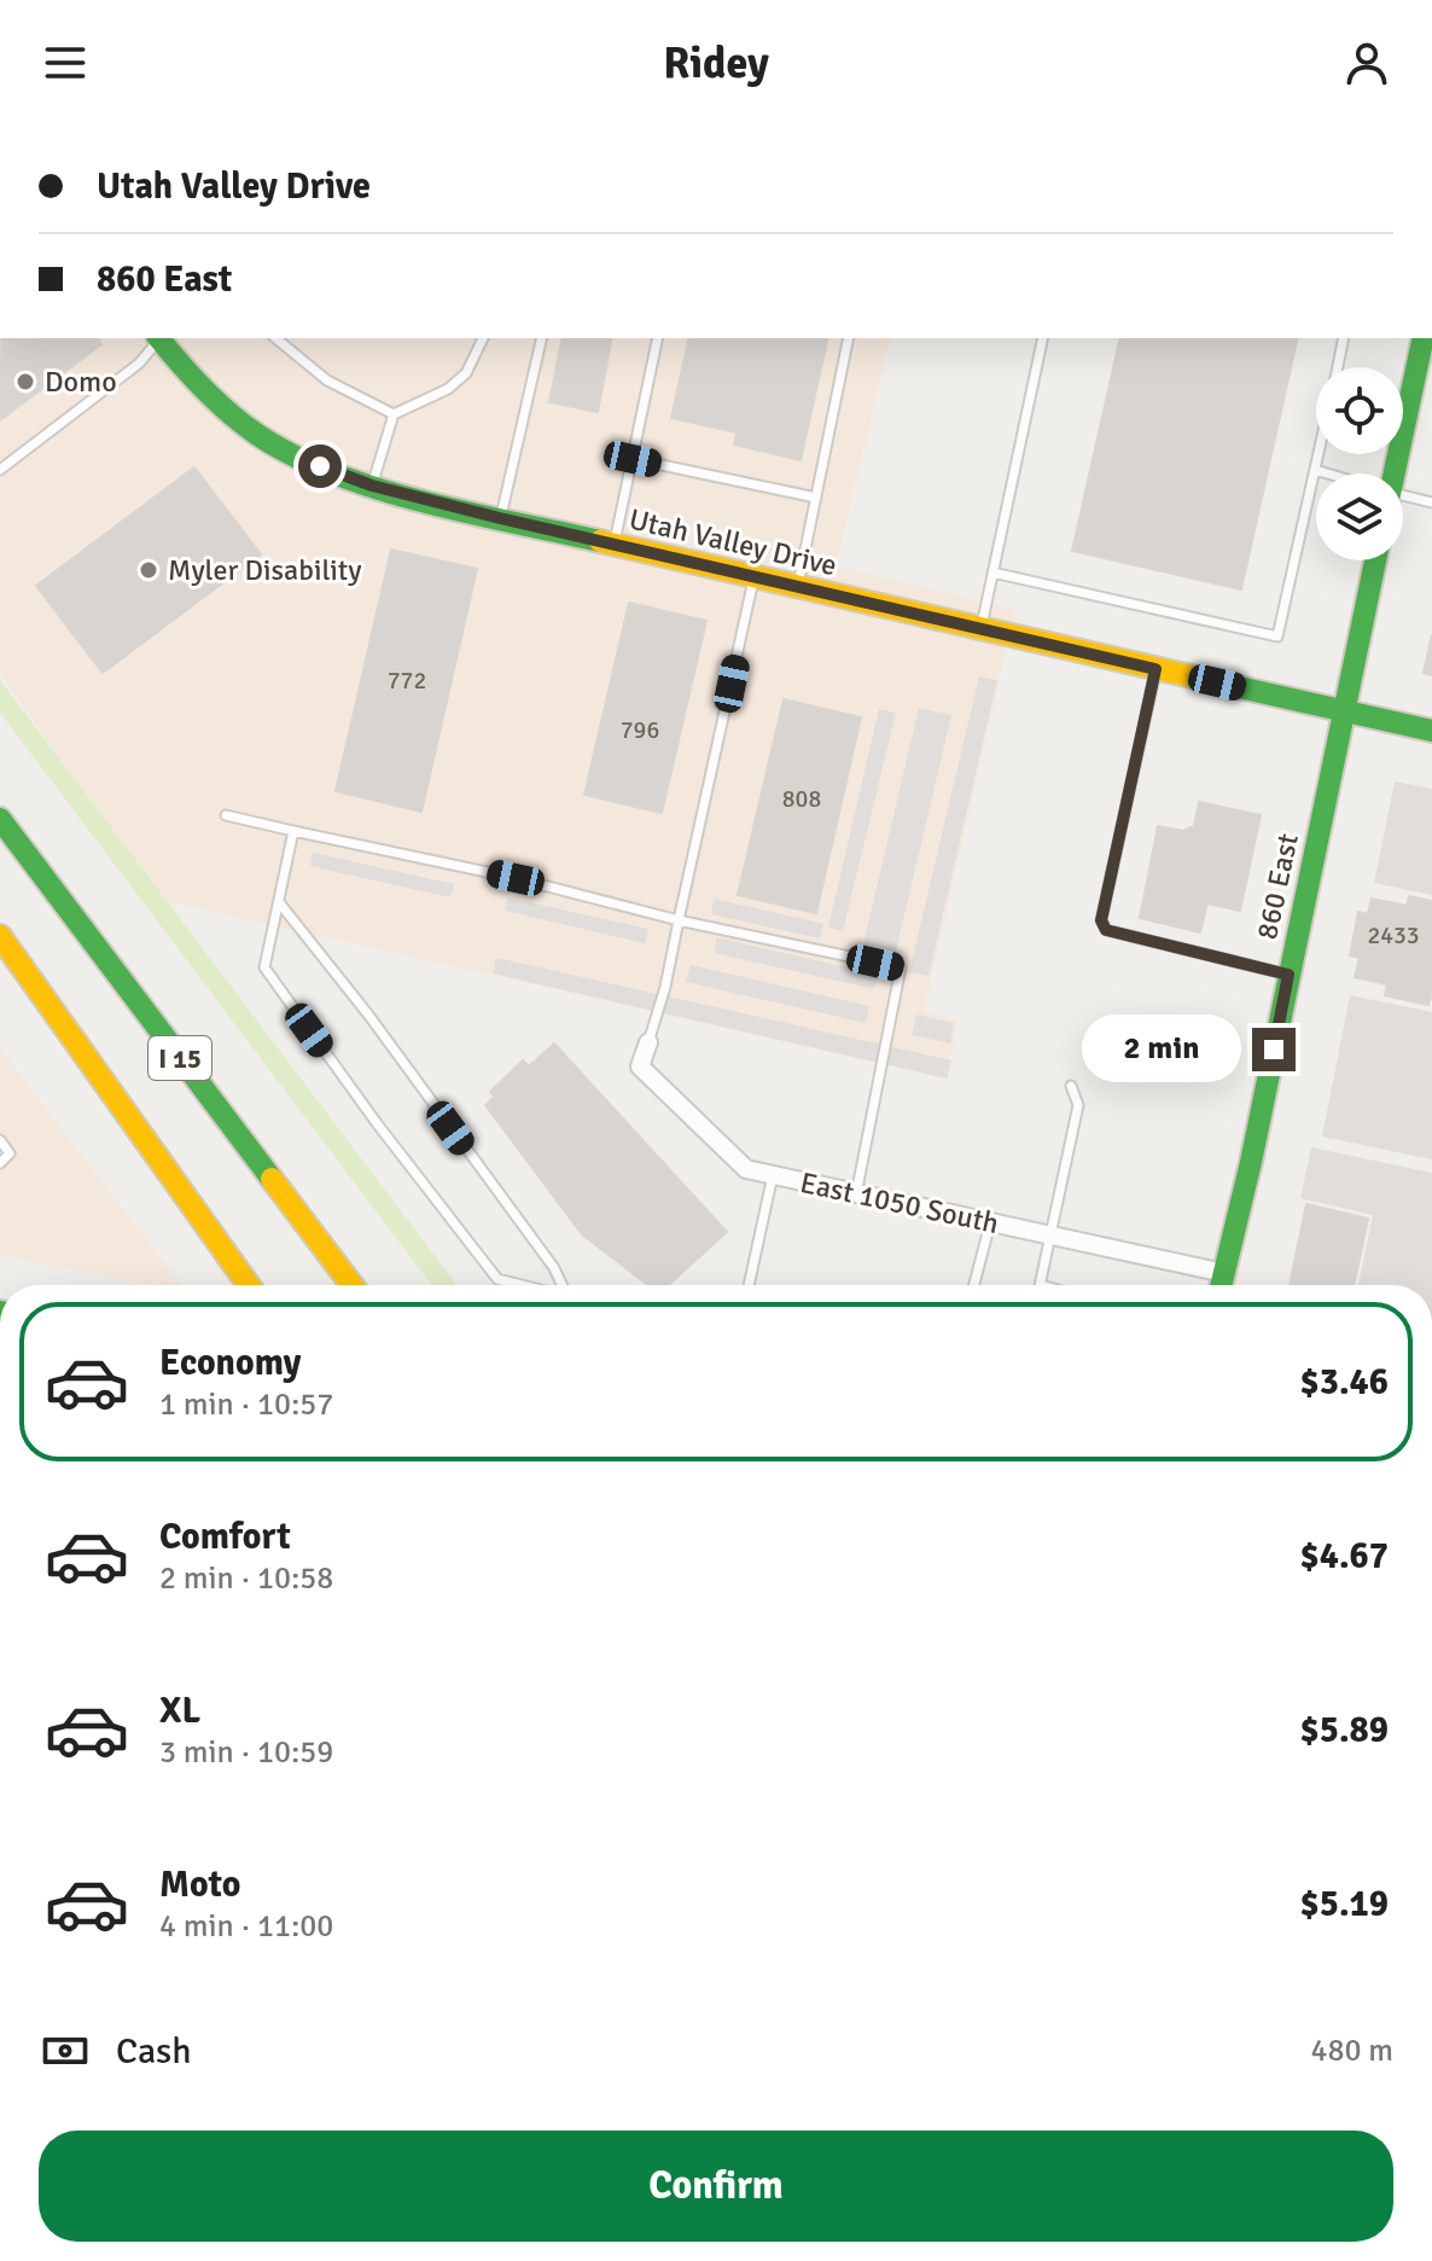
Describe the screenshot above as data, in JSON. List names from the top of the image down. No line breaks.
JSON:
{"streets":{"main road":["Utah Valley Drive","860 East","I 15"],"street":["East 1050 South"]},"crossings":[["Utah Valley Drive","860 East"],["860 East","East 1050 South"]],"places":["Domo","Myler Disability"],"house_numbers":["772","796","808","2433"],"page":{"header":"Ridey","banner":["Utah Valley Drive","860 East"],"bubble":"2 min","list":[{"name":"Economy","note":"1 min · 10:57","value":"$3.46"},{"name":"Comfort","note":"2 min · 10:58","value":"$4.67"},{"name":"XL","note":"3 min · 10:59","value":"$5.89"},{"name":"Moto","note":"4 min · 11:00","value":"$5.19"}],"pay":["Cash","480 m"],"buttons":"Confirm"}}
